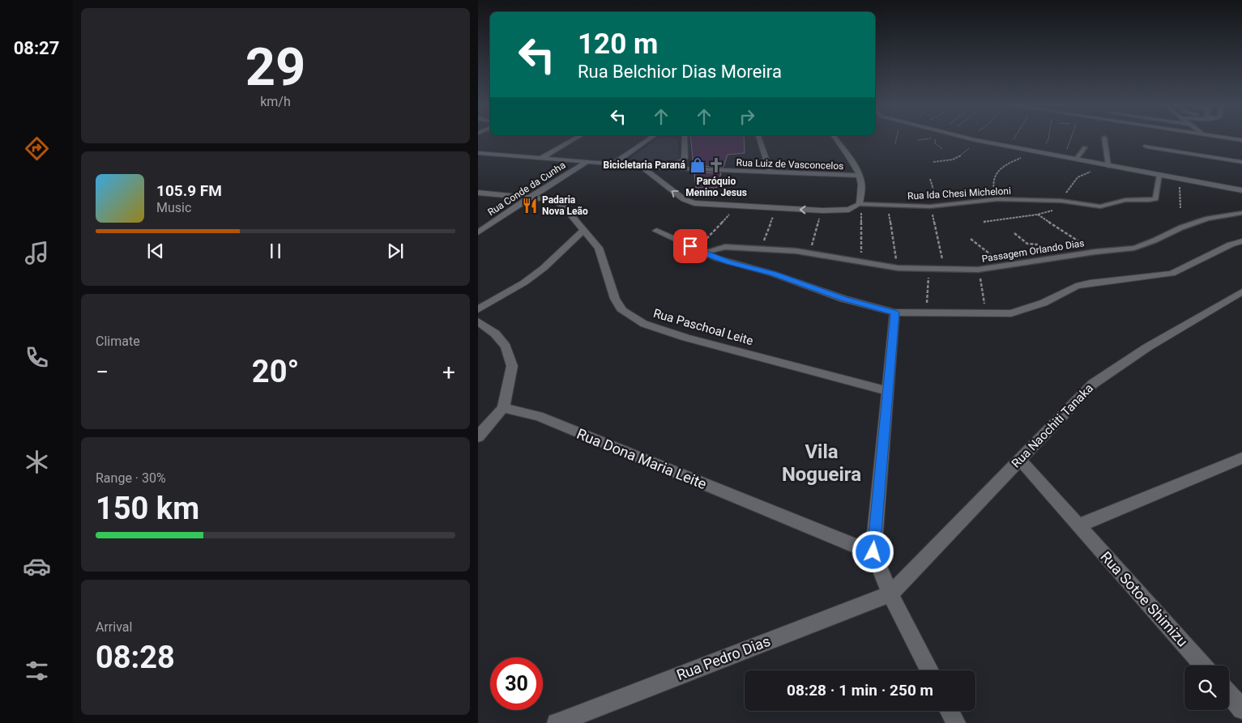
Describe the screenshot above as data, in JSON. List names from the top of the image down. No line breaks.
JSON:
{"streets":{"street":["Rua Luiz de Vasconcelos","Rua Conde da Cunha","Rua Paschoal Leite","Rua Naochiti Tanaka","Rua Dona Maria Leite","Rua Sotoe Shimizu","Rua Pedro Dias"],"lane":["Rua Ida Chesi Micheloni","Passagem Orlando Dias"]},"crossings":[["Rua Luiz de Vasconcelos","Rua Conde da Cunha"],["Rua Conde da Cunha","Rua Paschoal Leite"],["Rua Naochiti Tanaka","Rua Sotoe Shimizu"],["Rua Naochiti Tanaka","Rua Pedro Dias"]],"districts":["Vila Nogueira"],"places":{"shop":["Bicicletaria Paraná"],"church":["Paróquio Menino Jesus"],"restaurant":["Padaria Nova Leão"]},"page":{"tabs":"08:27","tile":[["29","km/h"],"Climate",["Range · 30%","150 km"],["Arrival","08:28"]],"turn":["120 m","Rua Belchior Dias Moreira"],"song":["105.9 FM","Music"],"heat":["−","20°","+"],"limit":"30","trip":"08:28 · 1 min · 250 m"}}
